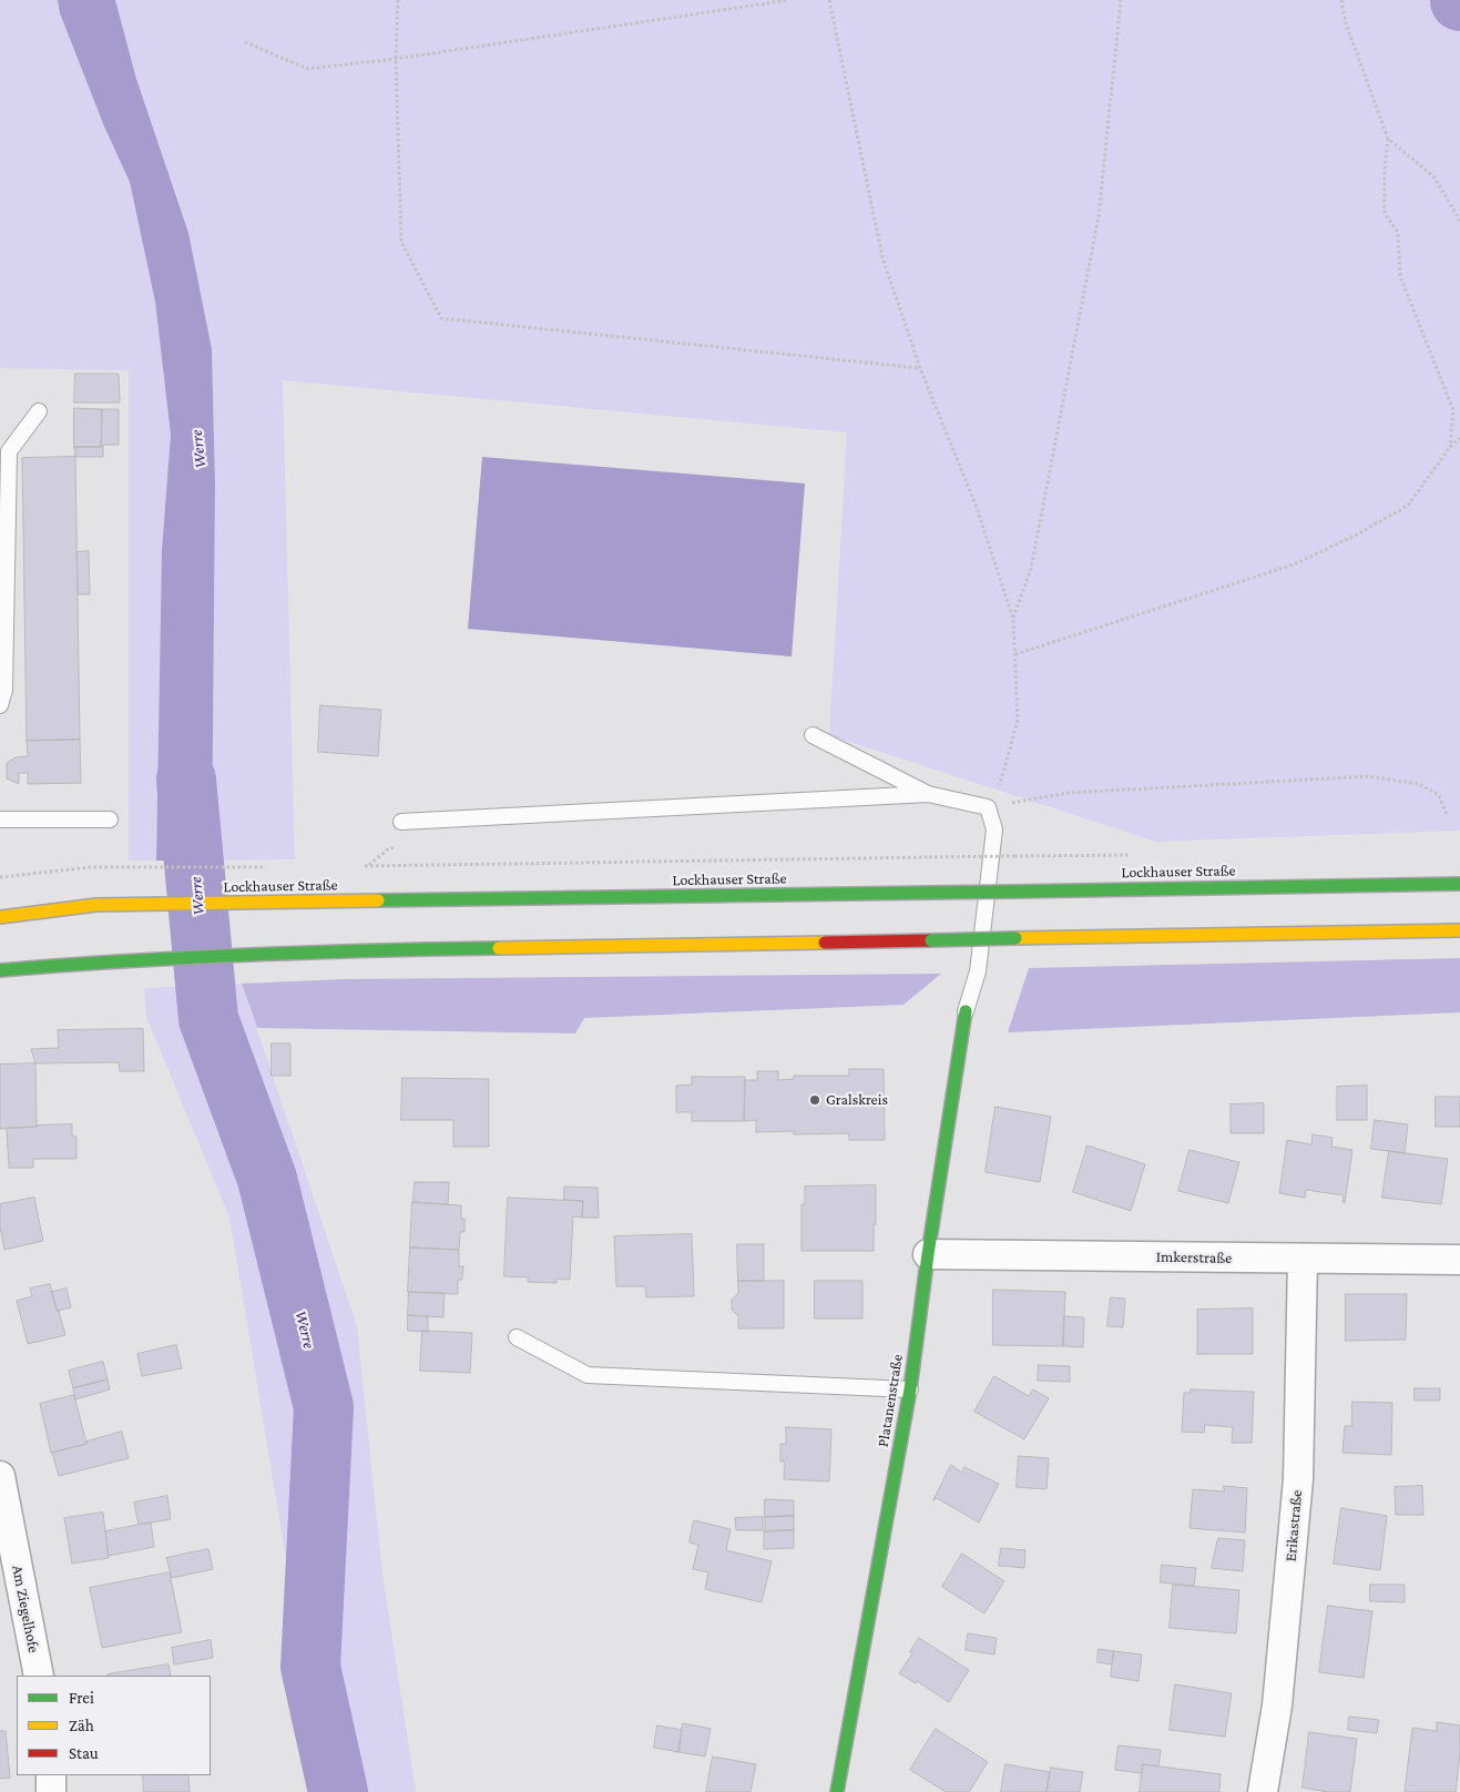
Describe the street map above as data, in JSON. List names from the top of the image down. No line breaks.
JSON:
{"streets":{"main road":["Lockhauser Straße","Platanenstraße"],"street":["Imkerstraße","Erikastraße","Am Ziegelhofe"]},"crossings":[["Imkerstraße","Platanenstraße"],["Imkerstraße","Erikastraße"]],"water":["Werre"],"places":["Gralskreis"],"legend":["Frei","Zäh","Stau"]}
